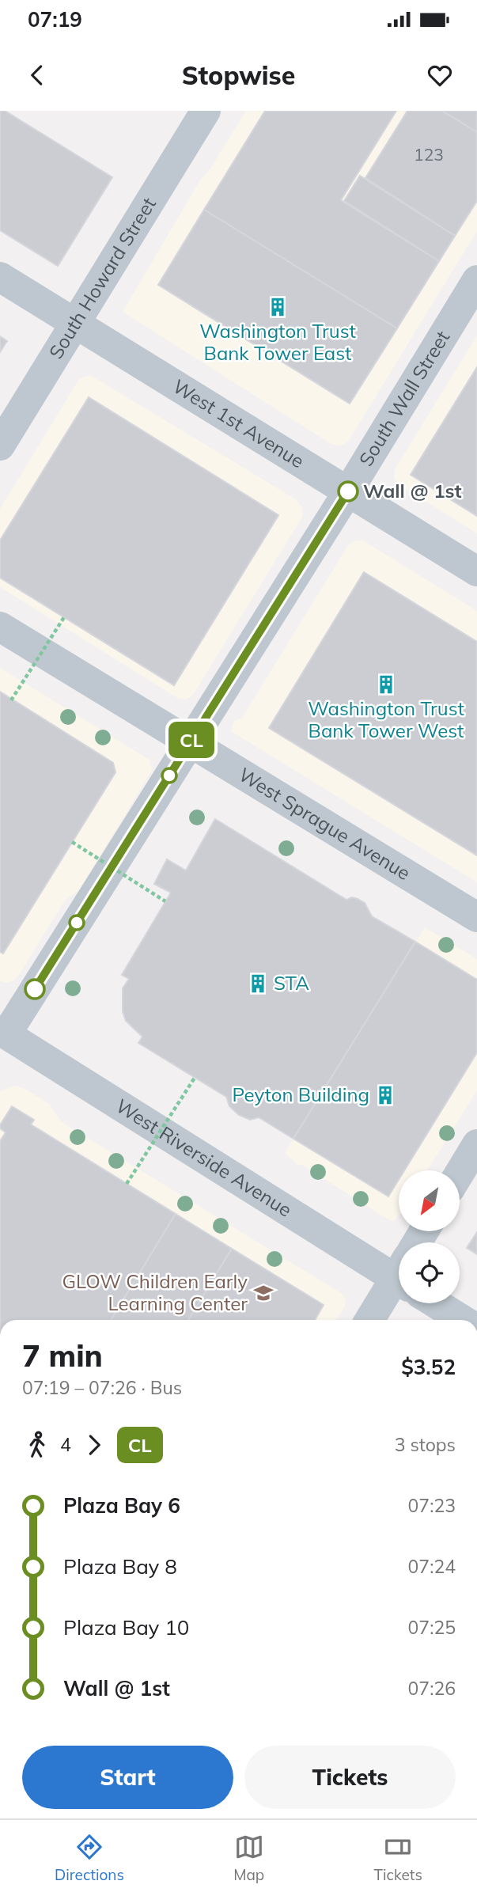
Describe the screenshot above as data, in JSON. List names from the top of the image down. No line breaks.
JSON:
{"streets":{"street":["South Howard Street","South Wall Street","West 1st Avenue","West Sprague Avenue","West Riverside Avenue"]},"crossings":[["South Howard Street","West 1st Avenue"],["South Wall Street","West 1st Avenue"],["South Wall Street","West Sprague Avenue"],["South Wall Street","West Riverside Avenue"]],"places":{"building":["Washington Trust Bank Tower East","Washington Trust Bank Tower West","STA","Peyton Building"],"other":["Wall @ 1st"],"school or university":["GLOW Children Early Learning Center"]},"lines":["bus line CL"],"house_numbers":["123"],"north":"bottom left","page":{"status":"07:19","header":"Stopwise","on_map":"CL","heading":["7 min","07:19 – 07:26 · Bus","$3.52"],"legs":["4","CL","3 stops"],"list":[{"name":"Plaza Bay 6","value":"07:23"},{"name":"Plaza Bay 8","value":"07:24"},{"name":"Plaza Bay 10","value":"07:25"},{"name":"Wall @ 1st","value":"07:26"}],"buttons":["Start","Tickets"],"tabs":["Directions","Map","Tickets"]}}
